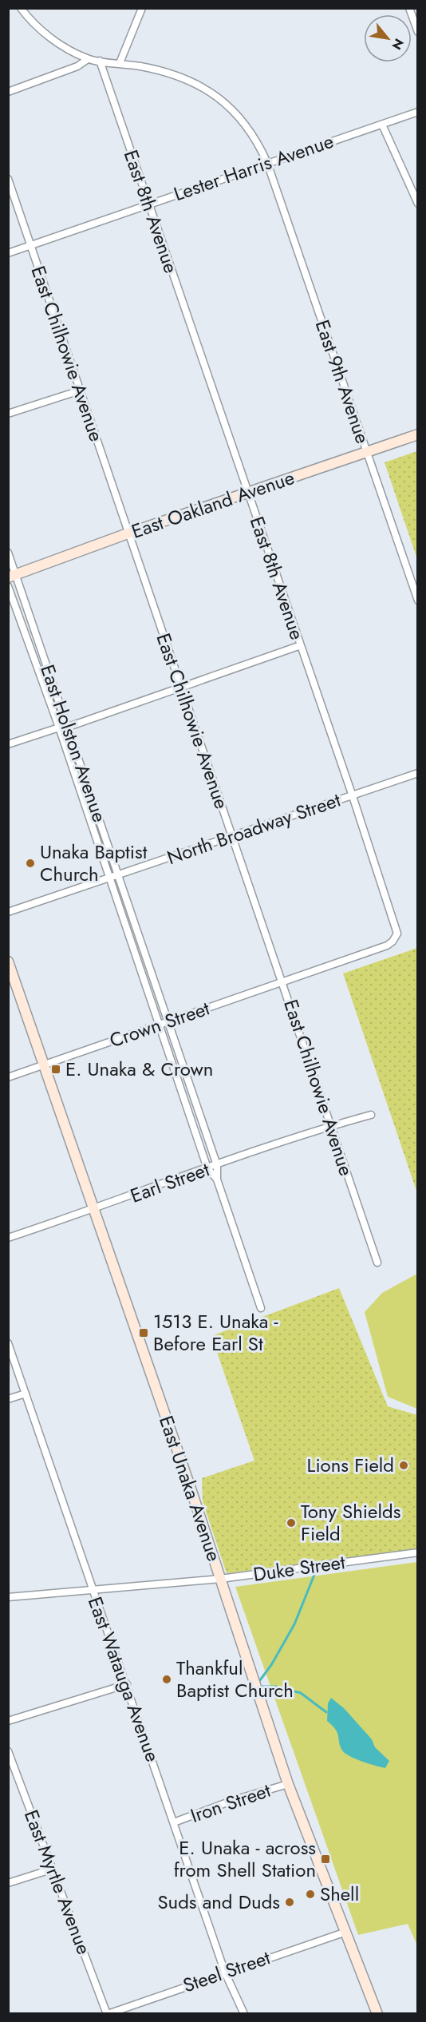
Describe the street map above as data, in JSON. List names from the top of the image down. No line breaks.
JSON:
{"streets":{"main road":["East Oakland Avenue","East Unaka Avenue"],"street":["Lester Harris Avenue","East 8th Avenue","East Chilhowie Avenue","East 9th Avenue","East Holston Avenue","North Broadway Street","Crown Street","Earl Street","Duke Street","East Watauga Avenue","Iron Street","East Myrtle Avenue","Steel Street"]},"crossings":[["Lester Harris Avenue","East 8th Avenue"],["Lester Harris Avenue","East Chilhowie Avenue"],["Lester Harris Avenue","East 9th Avenue"],["East 8th Avenue","East 9th Avenue"],["East 8th Avenue","East Oakland Avenue"],["East 8th Avenue","North Broadway Street"],["East 8th Avenue","Crown Street"],["East Chilhowie Avenue","East Oakland Avenue"],["East Chilhowie Avenue","North Broadway Street"],["East Chilhowie Avenue","Crown Street"],["East Chilhowie Avenue","Earl Street"],["East 9th Avenue","East Oakland Avenue"],["East Oakland Avenue","East Holston Avenue"],["East Holston Avenue","North Broadway Street"],["East Holston Avenue","Crown Street"],["East Holston Avenue","Earl Street"],["Crown Street","East Unaka Avenue"],["Earl Street","East Unaka Avenue"],["East Unaka Avenue","Duke Street"],["East Unaka Avenue","Iron Street"],["East Unaka Avenue","Steel Street"],["Duke Street","East Watauga Avenue"],["East Watauga Avenue","Iron Street"],["East Watauga Avenue","Steel Street"],["East Myrtle Avenue","Steel Street"]],"places":{"other":["Unaka Baptist Church","Lions Field","Tony Shields Field","Thankful Baptist Church","Shell","Suds and Duds"],"transit":["E. Unaka & Crown","1513 E. Unaka - Before Earl St","E. Unaka - across from Shell Station"]},"north":"bottom right"}
